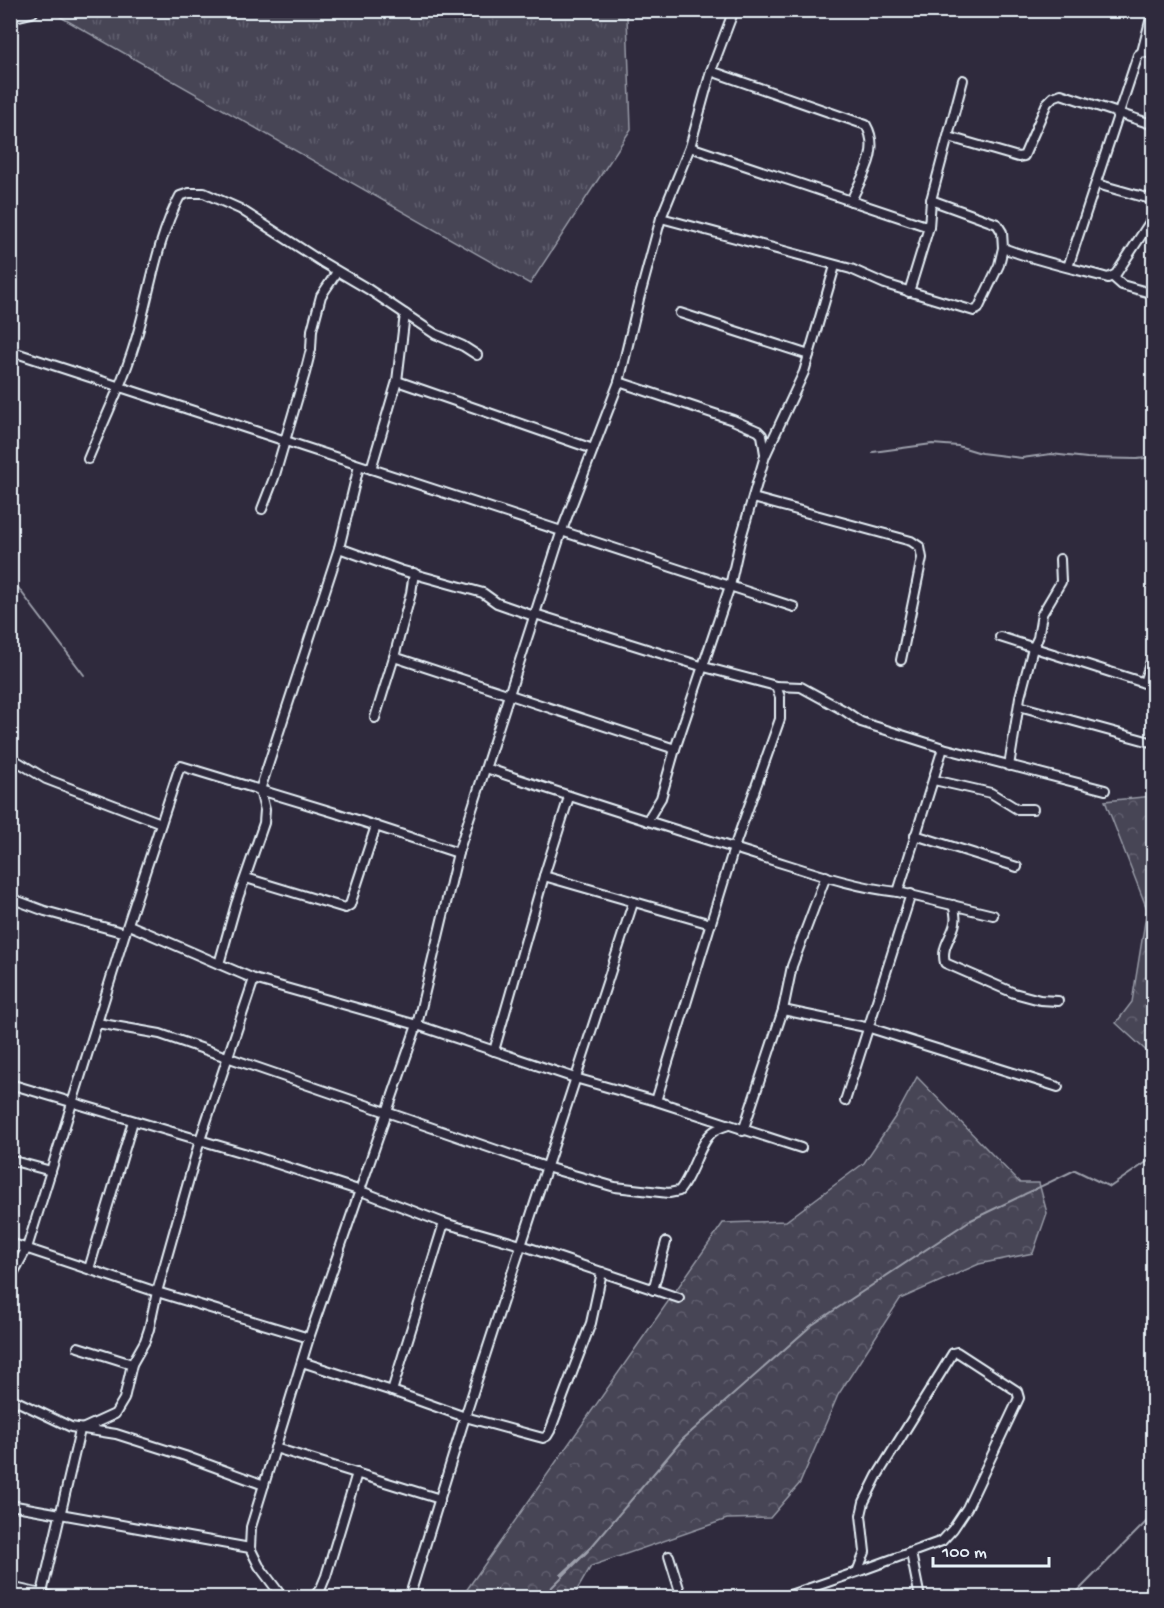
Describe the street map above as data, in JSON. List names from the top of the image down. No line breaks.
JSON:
{"scale_bar":"100 m"}
